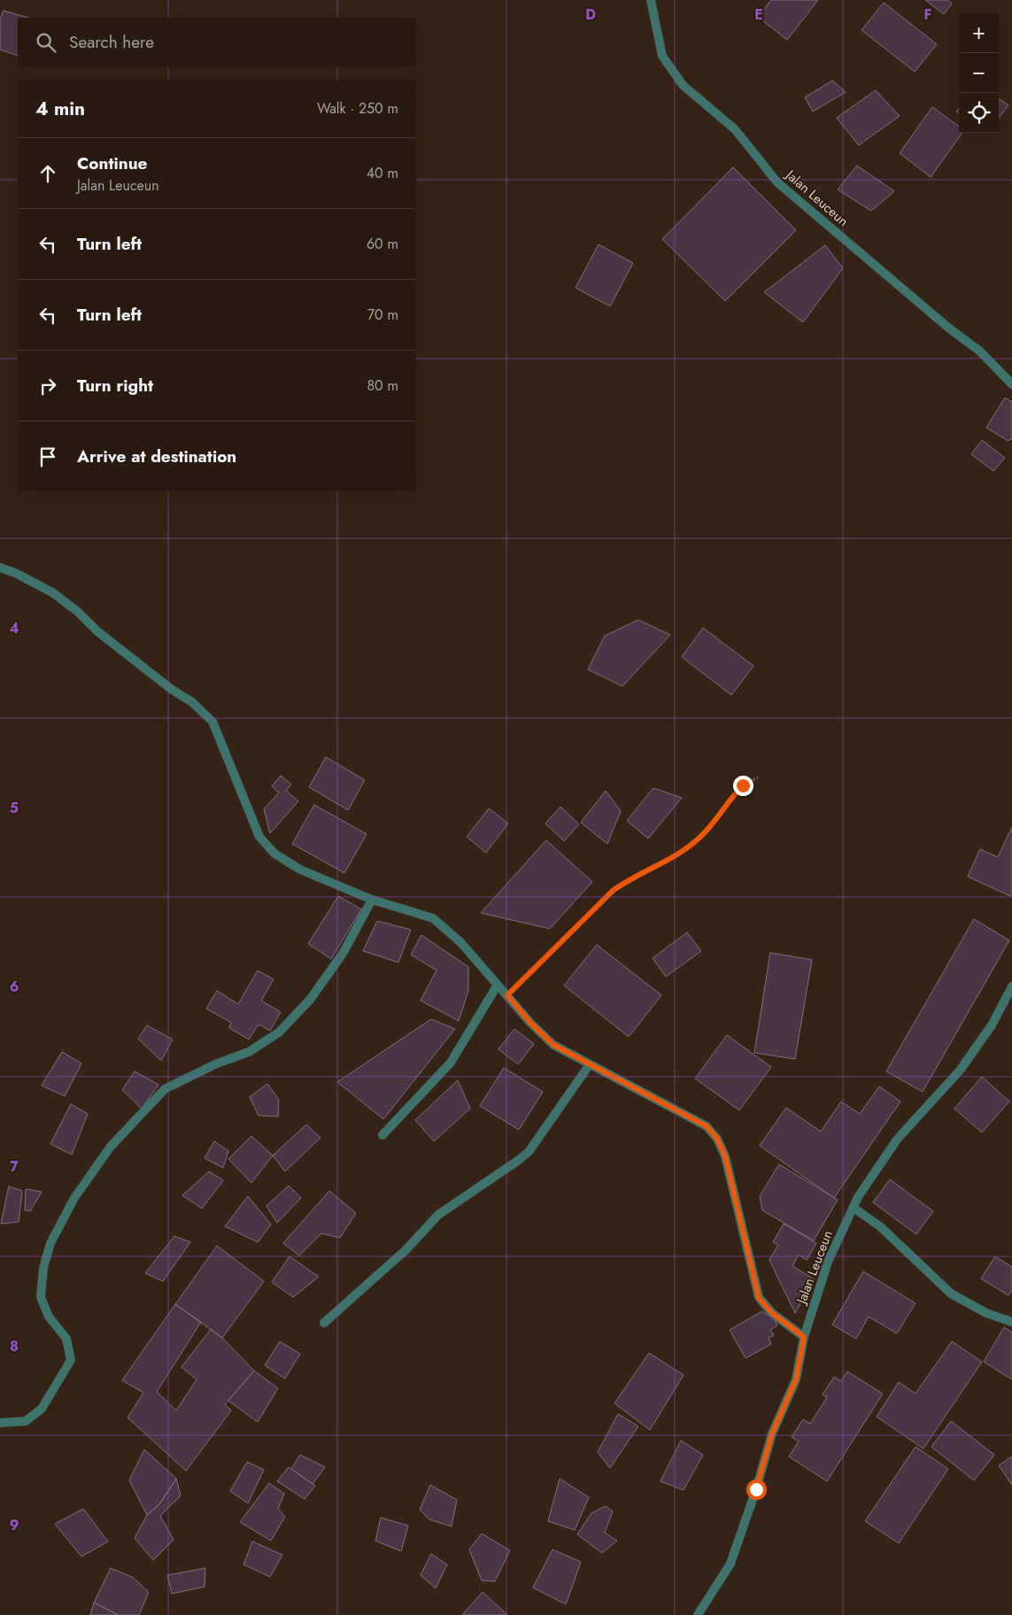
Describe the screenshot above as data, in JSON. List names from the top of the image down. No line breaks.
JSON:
{"streets":{"street":["Jalan Leuceun"]},"page":{"map_buttons":["+","−"],"search":"Search here","heading":["4 min","Walk · 250 m"],"list":[["Continue","Jalan Leuceun","40 m"],["Turn left","60 m"],["Turn left","70 m"],["Turn right","80 m"],"Arrive at destination"]},"grid":{"columns":["D","E","F"],"rows":["4","5","6","7","8","9"]}}
